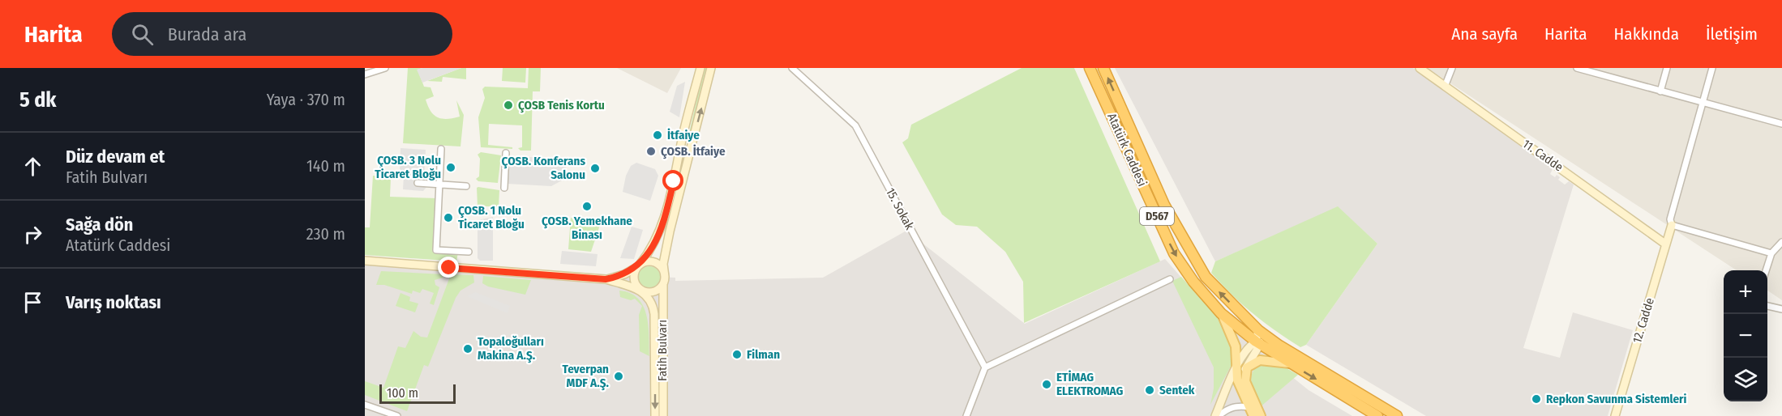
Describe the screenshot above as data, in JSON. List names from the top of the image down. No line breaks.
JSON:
{"streets":{"highway":["Atatürk Caddesi","D567"],"street":["11. Cadde","15. Sokak","12. Cadde","Fatih Bulvarı"]},"crossings":[["Atatürk Caddesi","D567"],["11. Cadde","12. Cadde"]],"places":["ÇOSB Tenis Kortu","İtfaiye","ÇOSB. İtfaiye","ÇOSB. 3 Nolu Ticaret Bloğu","ÇOSB. Konferans Salonu","ÇOSB. Yemekhane Binası","ÇOSB. 1 Nolu Ticaret Bloğu","Topaloğulları Makina A.Ş.","Filman","Teverpan MDF A.Ş.","ETİMAG ELEKTROMAG","Sentek","Repkon Savunma Sistemleri"],"scale_bar":"100 m","page":{"header":"Harita","search":"Burada ara","nav":["Ana sayfa","Harita","Hakkında","İletişim"],"heading":["5 dk","Yaya · 370 m"],"list":[["Düz devam et","Fatih Bulvarı","140 m"],["Sağa dön","Atatürk Caddesi","230 m"],"Varış noktası"],"map_buttons":["+","−"],"scale":"100 m"}}
